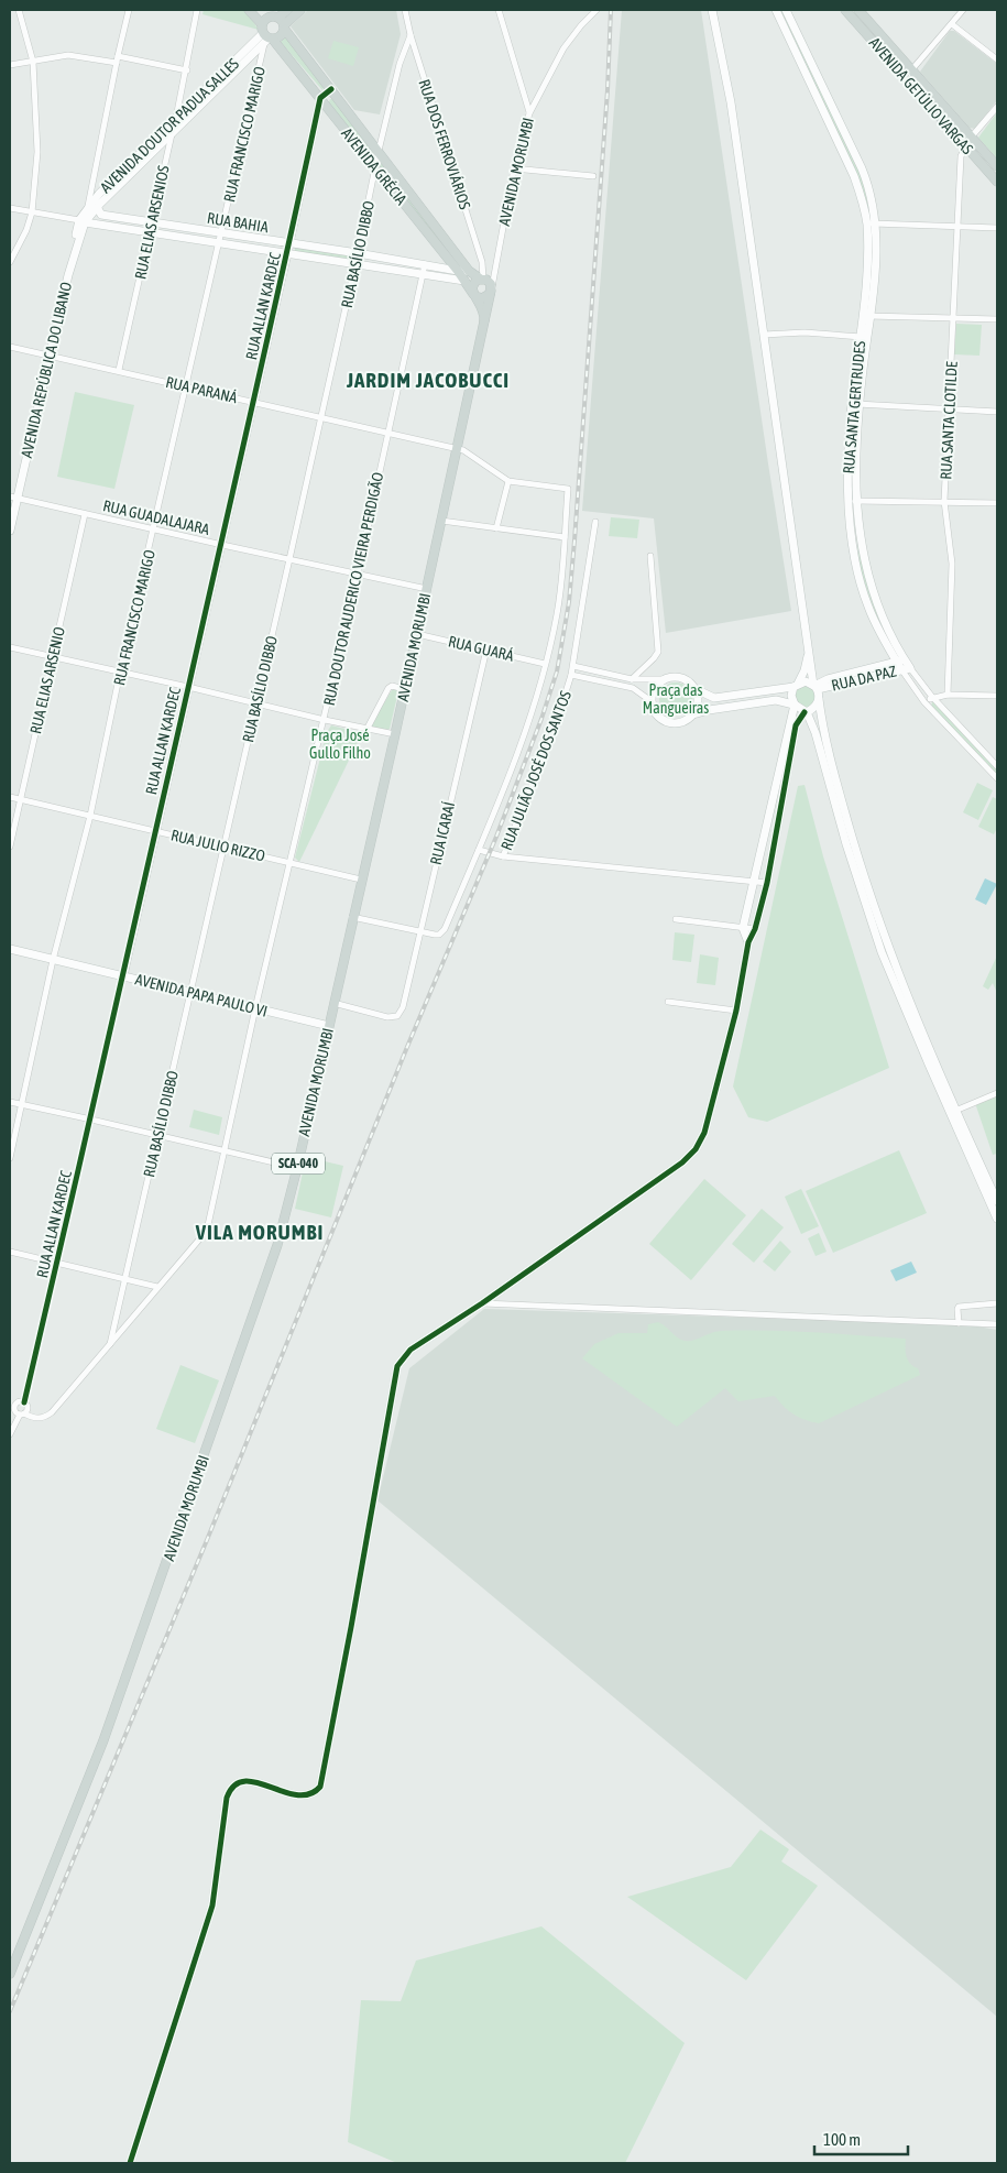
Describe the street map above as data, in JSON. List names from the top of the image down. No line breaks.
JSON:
{"streets":{"main road":["AVENIDA GETÚLIO VARGAS","AVENIDA GRÉCIA","AVENIDA MORUMBI","SCA-040"],"street":["AVENIDA DOUTOR PADUA SALLES","RUA FRANCISCO MARIGO","RUA DOS FERROVIÁRIOS","RUA ELIAS ARSENIOS","RUA BAHIA","RUA BASÍLIO DIBBO","RUA ALLAN KARDEC","AVENIDA REPÚBLICA DO LIBANO","RUA PARANÁ","RUA SANTA GERTRUDES","RUA SANTA CLOTILDE","RUA GUADALAJARA","RUA DOUTOR AUDERICO VIEIRA PERDIGÃO","RUA GUARÁ","RUA DA PAZ","RUA ELIAS ARSENIO","RUA JULIÃO JOSÉ DOS SANTOS","RUA ICARAÍ","RUA JULIO RIZZO","AVENIDA PAPA PAULO VI"]},"crossings":[["AVENIDA GETÚLIO VARGAS","RUA SANTA CLOTILDE"],["AVENIDA DOUTOR PADUA SALLES","RUA FRANCISCO MARIGO"],["AVENIDA DOUTOR PADUA SALLES","AVENIDA GRÉCIA"],["AVENIDA DOUTOR PADUA SALLES","RUA ELIAS ARSENIOS"],["AVENIDA DOUTOR PADUA SALLES","RUA BAHIA"],["AVENIDA DOUTOR PADUA SALLES","AVENIDA REPÚBLICA DO LIBANO"],["RUA FRANCISCO MARIGO","AVENIDA GRÉCIA"],["RUA FRANCISCO MARIGO","RUA BAHIA"],["RUA FRANCISCO MARIGO","RUA PARANÁ"],["RUA FRANCISCO MARIGO","RUA GUADALAJARA"],["RUA FRANCISCO MARIGO","RUA JULIO RIZZO"],["RUA FRANCISCO MARIGO","AVENIDA PAPA PAULO VI"],["RUA DOS FERROVIÁRIOS","AVENIDA GRÉCIA"],["RUA DOS FERROVIÁRIOS","AVENIDA MORUMBI"],["RUA DOS FERROVIÁRIOS","RUA BASÍLIO DIBBO"],["AVENIDA GRÉCIA","AVENIDA MORUMBI"],["AVENIDA GRÉCIA","RUA BAHIA"],["AVENIDA GRÉCIA","RUA BASÍLIO DIBBO"],["AVENIDA GRÉCIA","RUA ALLAN KARDEC"],["AVENIDA MORUMBI","RUA PARANÁ"],["AVENIDA MORUMBI","RUA GUADALAJARA"],["AVENIDA MORUMBI","RUA GUARÁ"],["AVENIDA MORUMBI","RUA ICARAÍ"],["AVENIDA MORUMBI","RUA JULIO RIZZO"],["AVENIDA MORUMBI","AVENIDA PAPA PAULO VI"],["RUA ELIAS ARSENIOS","RUA BAHIA"],["RUA ELIAS ARSENIOS","RUA PARANÁ"],["RUA BAHIA","RUA BASÍLIO DIBBO"],["RUA BAHIA","RUA ALLAN KARDEC"],["RUA BAHIA","AVENIDA REPÚBLICA DO LIBANO"],["RUA BAHIA","RUA DOUTOR AUDERICO VIEIRA PERDIGÃO"],["RUA BASÍLIO DIBBO","RUA PARANÁ"],["RUA BASÍLIO DIBBO","RUA GUADALAJARA"],["RUA BASÍLIO DIBBO","RUA DOUTOR AUDERICO VIEIRA PERDIGÃO"],["RUA BASÍLIO DIBBO","RUA JULIO RIZZO"],["RUA BASÍLIO DIBBO","AVENIDA PAPA PAULO VI"],["RUA ALLAN KARDEC","RUA PARANÁ"],["RUA ALLAN KARDEC","RUA GUADALAJARA"],["RUA ALLAN KARDEC","RUA DOUTOR AUDERICO VIEIRA PERDIGÃO"],["RUA ALLAN KARDEC","RUA JULIO RIZZO"],["RUA ALLAN KARDEC","AVENIDA PAPA PAULO VI"],["AVENIDA REPÚBLICA DO LIBANO","RUA PARANÁ"],["AVENIDA REPÚBLICA DO LIBANO","RUA GUADALAJARA"],["RUA PARANÁ","RUA DOUTOR AUDERICO VIEIRA PERDIGÃO"],["RUA SANTA GERTRUDES","RUA DA PAZ"],["RUA GUADALAJARA","RUA DOUTOR AUDERICO VIEIRA PERDIGÃO"],["RUA GUADALAJARA","RUA ELIAS ARSENIO"],["RUA DOUTOR AUDERICO VIEIRA PERDIGÃO","RUA JULIO RIZZO"],["RUA DOUTOR AUDERICO VIEIRA PERDIGÃO","AVENIDA PAPA PAULO VI"],["RUA GUARÁ","RUA ICARAÍ"],["RUA ELIAS ARSENIO","RUA JULIO RIZZO"]],"districts":["JARDIM JACOBUCCI","VILA MORUMBI"],"parks":["Praça das Mangueiras","Praça José Gullo Filho"],"scale_bar":"100 m"}
